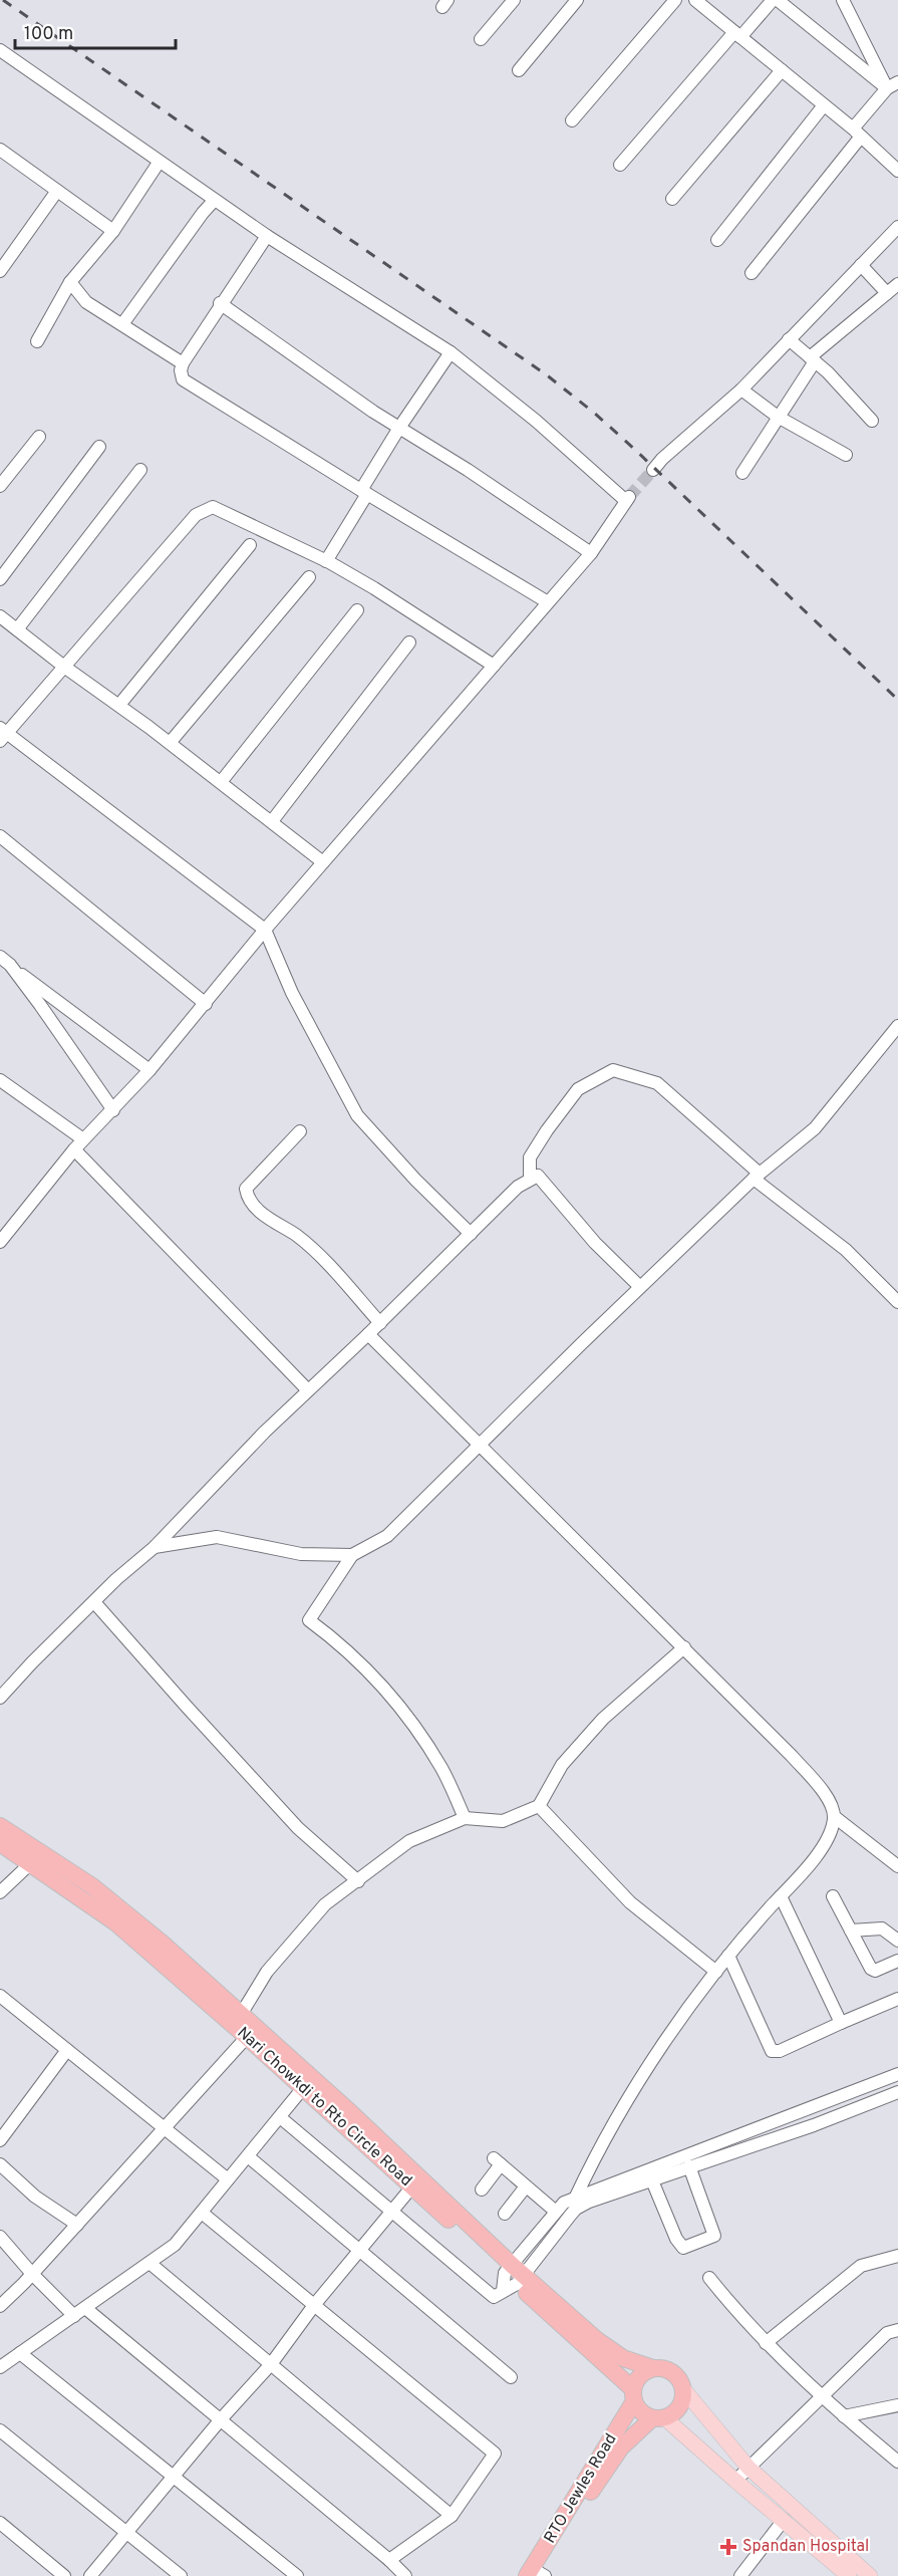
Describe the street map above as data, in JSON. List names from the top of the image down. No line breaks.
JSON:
{"streets":{"highway":["Nari Chowkdi to Rto Circle Road","RTO Jewles Road"]},"crossings":[["Nari Chowkdi to Rto Circle Road","RTO Jewles Road"]],"places":{"health":["Spandan Hospital"]},"scale_bar":"100 m"}
